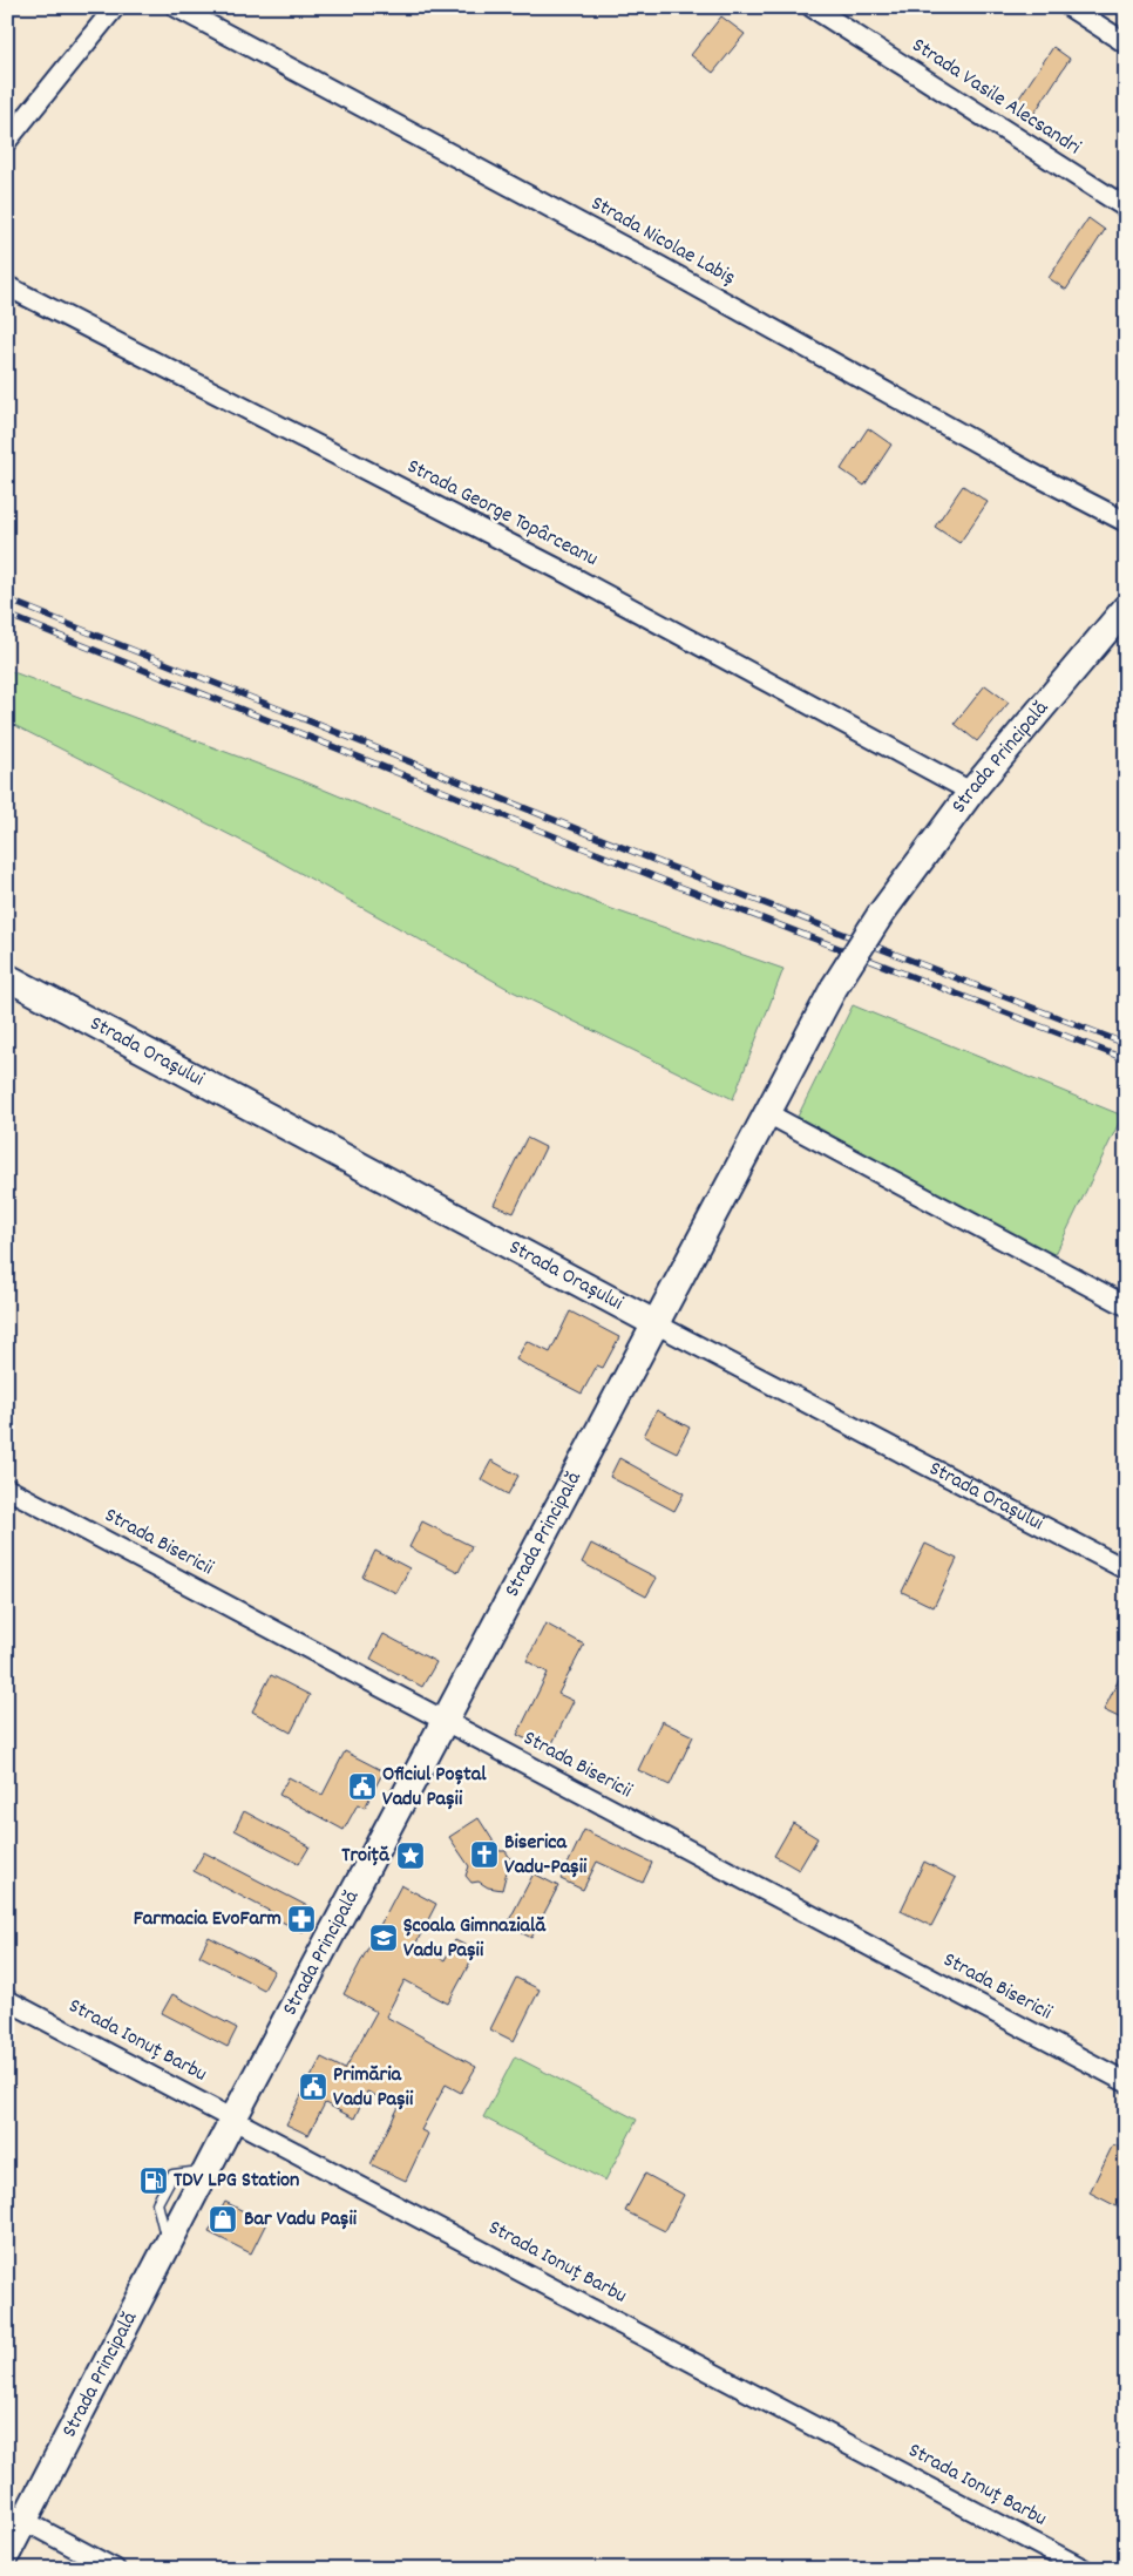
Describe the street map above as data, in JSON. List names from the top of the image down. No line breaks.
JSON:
{"streets":{"main road":["Strada Principală","Strada Orașului"],"street":["Strada Vasile Alecsandri","Strada Nicolae Labiș","Strada George Topârceanu","Strada Bisericii","Strada Ionuț Barbu"]},"crossings":[["Strada George Topârceanu","Strada Principală"],["Strada Principală","Strada Orașului"],["Strada Principală","Strada Bisericii"],["Strada Principală","Strada Ionuț Barbu"]],"places":{"public building":["Oficiul Poștal Vadu Pașii","Primăria Vadu Pașii"],"church":["Biserica Vadu-Pașii"],"place":["Troiță"],"pharmacy":["Farmacia EvoFarm"],"school or university":["Școala Gimnazială Vadu Pașii"],"fuel station":["TDV LPG Station"],"shop":["Bar Vadu Pașii"]}}
